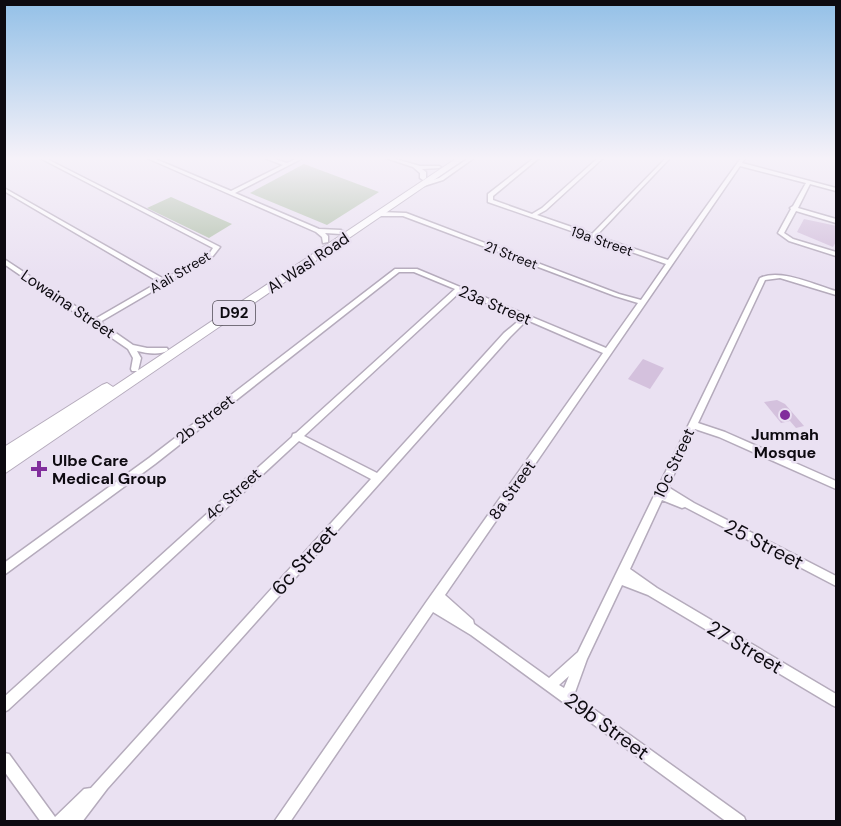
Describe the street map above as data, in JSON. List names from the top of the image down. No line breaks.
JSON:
{"streets":{"main road":["Al Wasl Road","D92"],"street":["19a Street","21 Street","A'ali Street","Lowaina Street","23a Street","2b Street","10c Street","8a Street","4c Street","25 Street","6c Street","27 Street","29b Street"]},"crossings":[["19a Street","8a Street"],["21 Street","Al Wasl Road"],["21 Street","8a Street"],["Al Wasl Road","Lowaina Street"],["A'ali Street","Lowaina Street"],["23a Street","2b Street"],["23a Street","8a Street"],["23a Street","4c Street"],["23a Street","6c Street"],["10c Street","25 Street"],["10c Street","27 Street"],["10c Street","29b Street"],["8a Street","29b Street"]],"places":{"other":["Jummah Mosque"],"health":["Ulbe Care Medical Group"]}}
